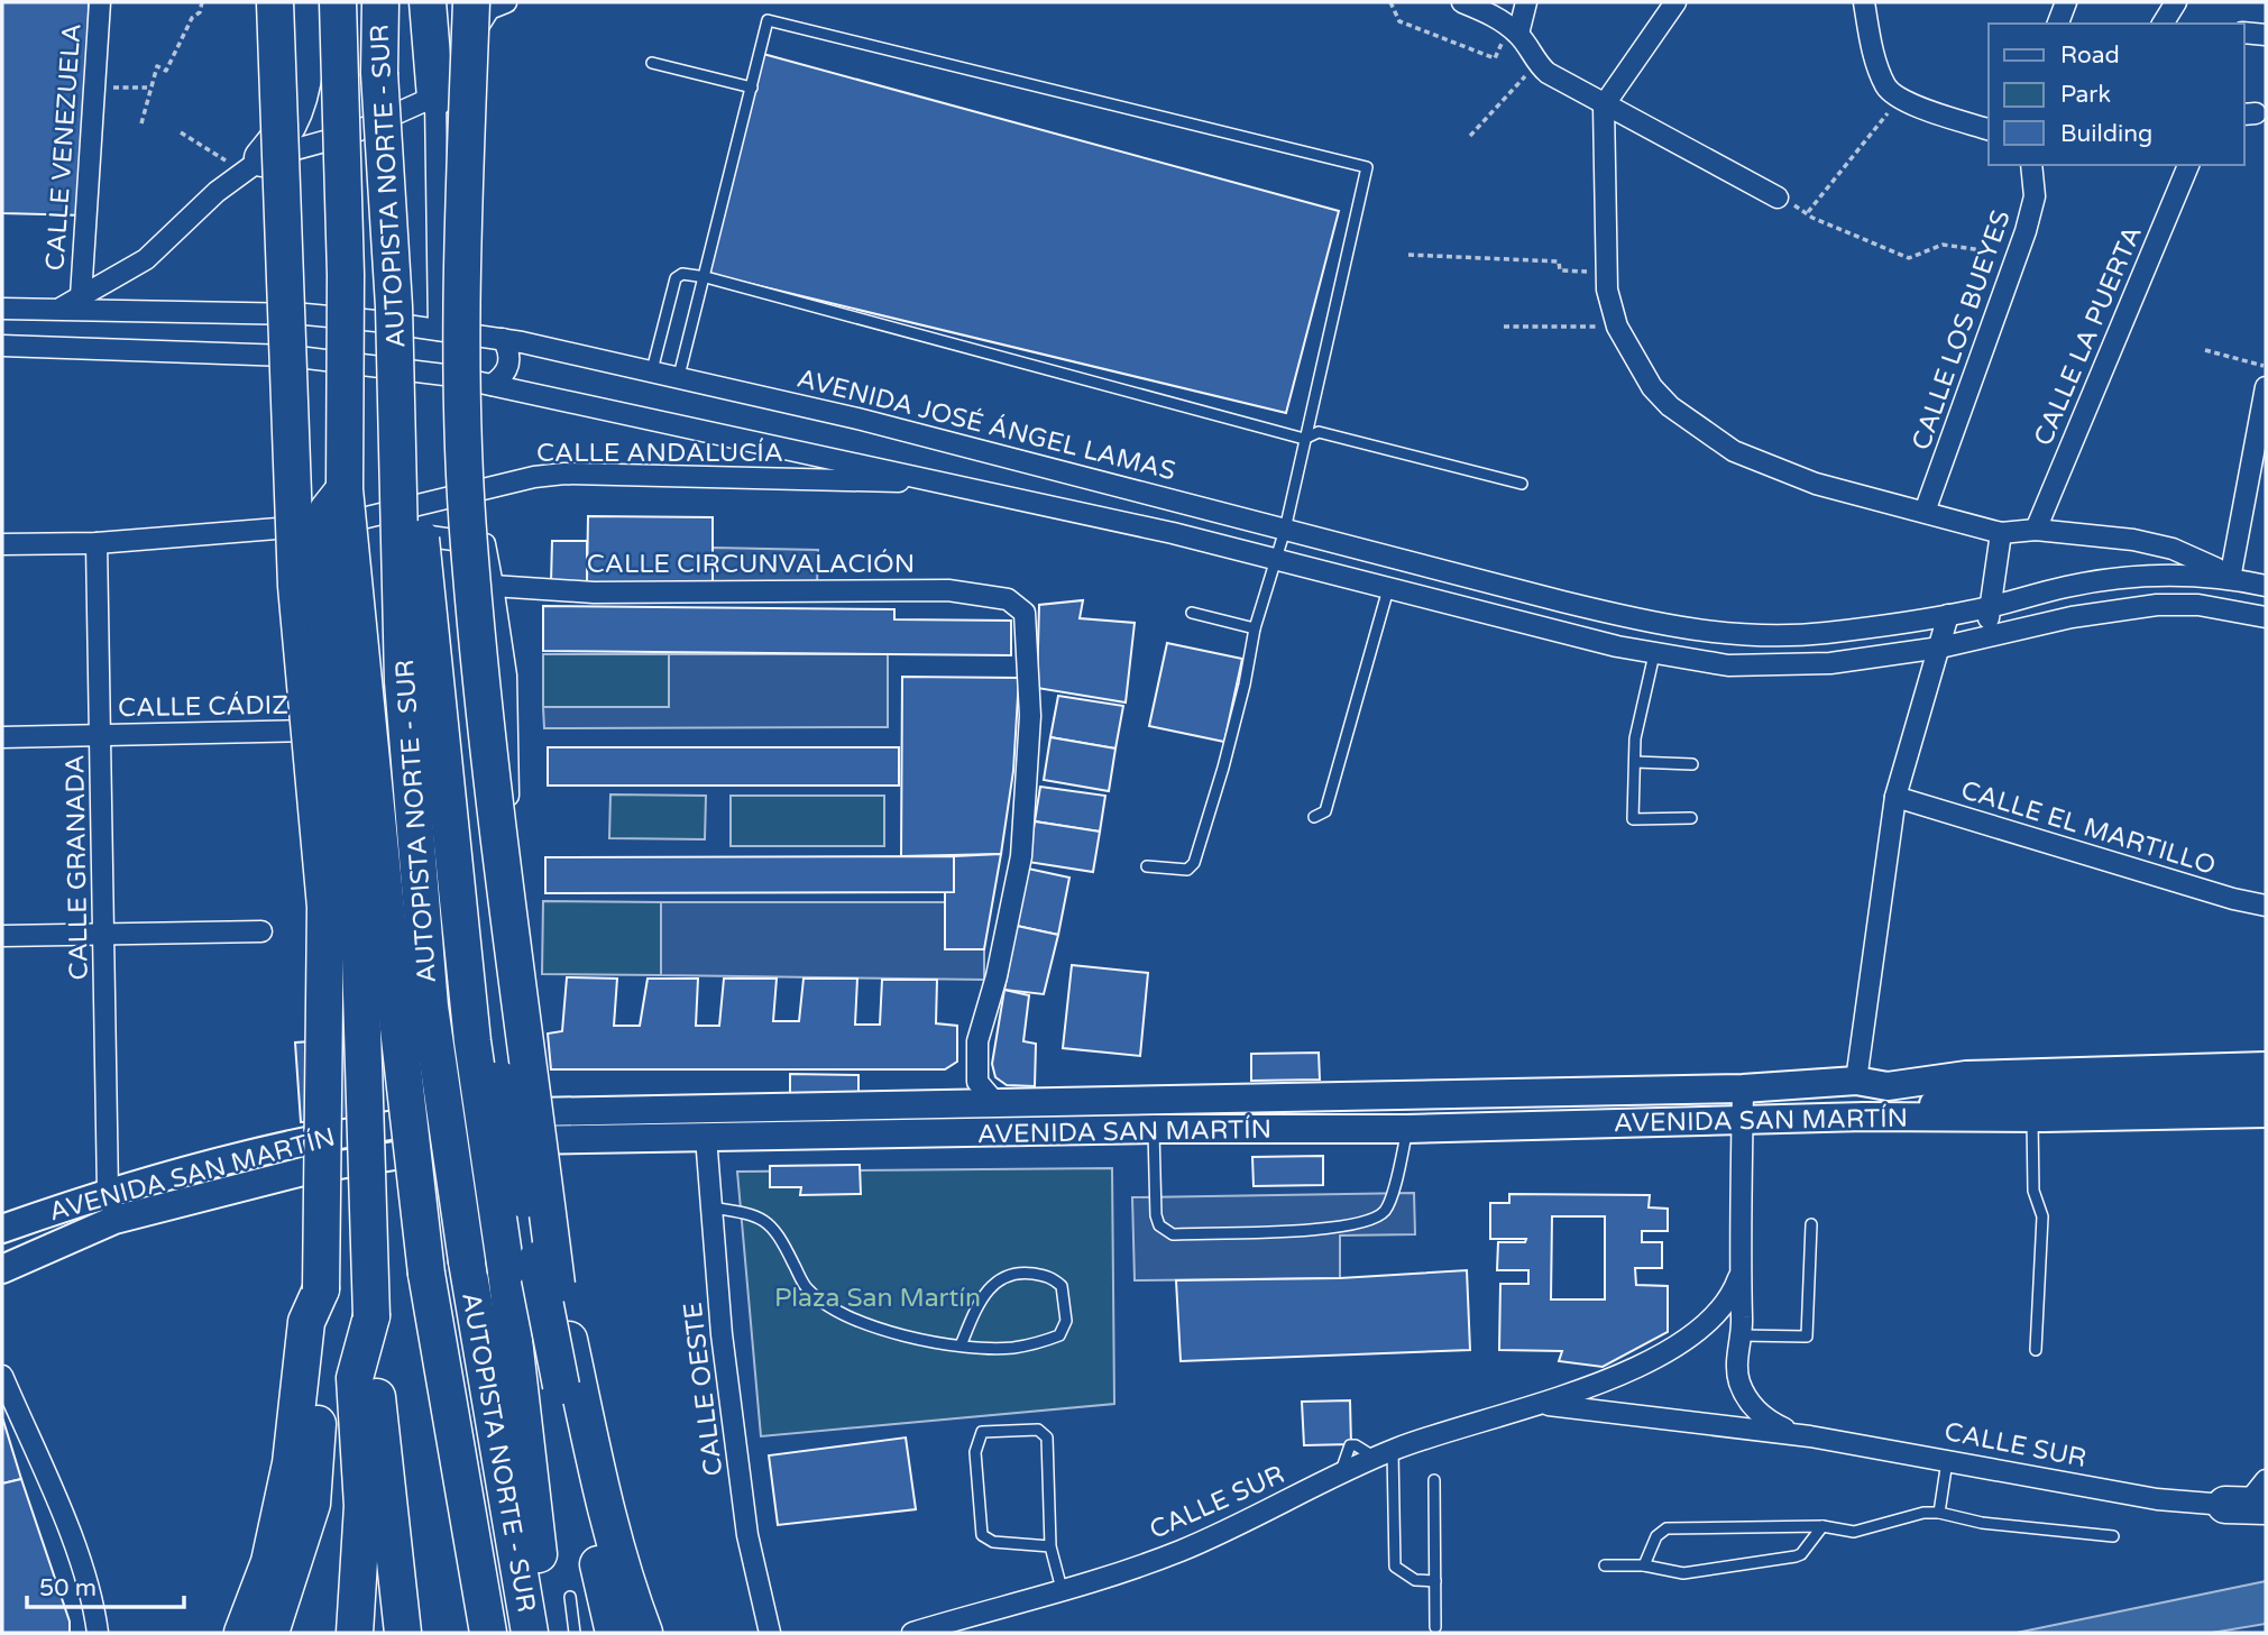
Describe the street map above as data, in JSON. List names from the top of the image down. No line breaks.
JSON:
{"streets":{"highway":["AUTOPISTA NORTE - SUR"],"main road":["AVENIDA SAN MARTÍN"],"street":["CALLE VENEZUELA","CALLE LOS BUEYES","CALLE LA PUERTA","AVENIDA JOSÉ ÁNGEL LAMAS","CALLE ANDALUCÍA","CALLE CIRCUNVALACIÓN","CALLE CÁDIZ","CALLE EL MARTILLO","CALLE GRANADA","CALLE OESTE","CALLE SUR"]},"crossings":[["CALLE ANDALUCÍA","CALLE GRANADA"],["CALLE CIRCUNVALACIÓN","AVENIDA SAN MARTÍN"],["CALLE CÁDIZ","CALLE GRANADA"],["CALLE GRANADA","AVENIDA SAN MARTÍN"],["AVENIDA SAN MARTÍN","CALLE OESTE"],["AVENIDA SAN MARTÍN","CALLE SUR"]],"parks":["Plaza San Martín"],"legend":["Road","Park","Building"],"scale_bar":"50 m"}
